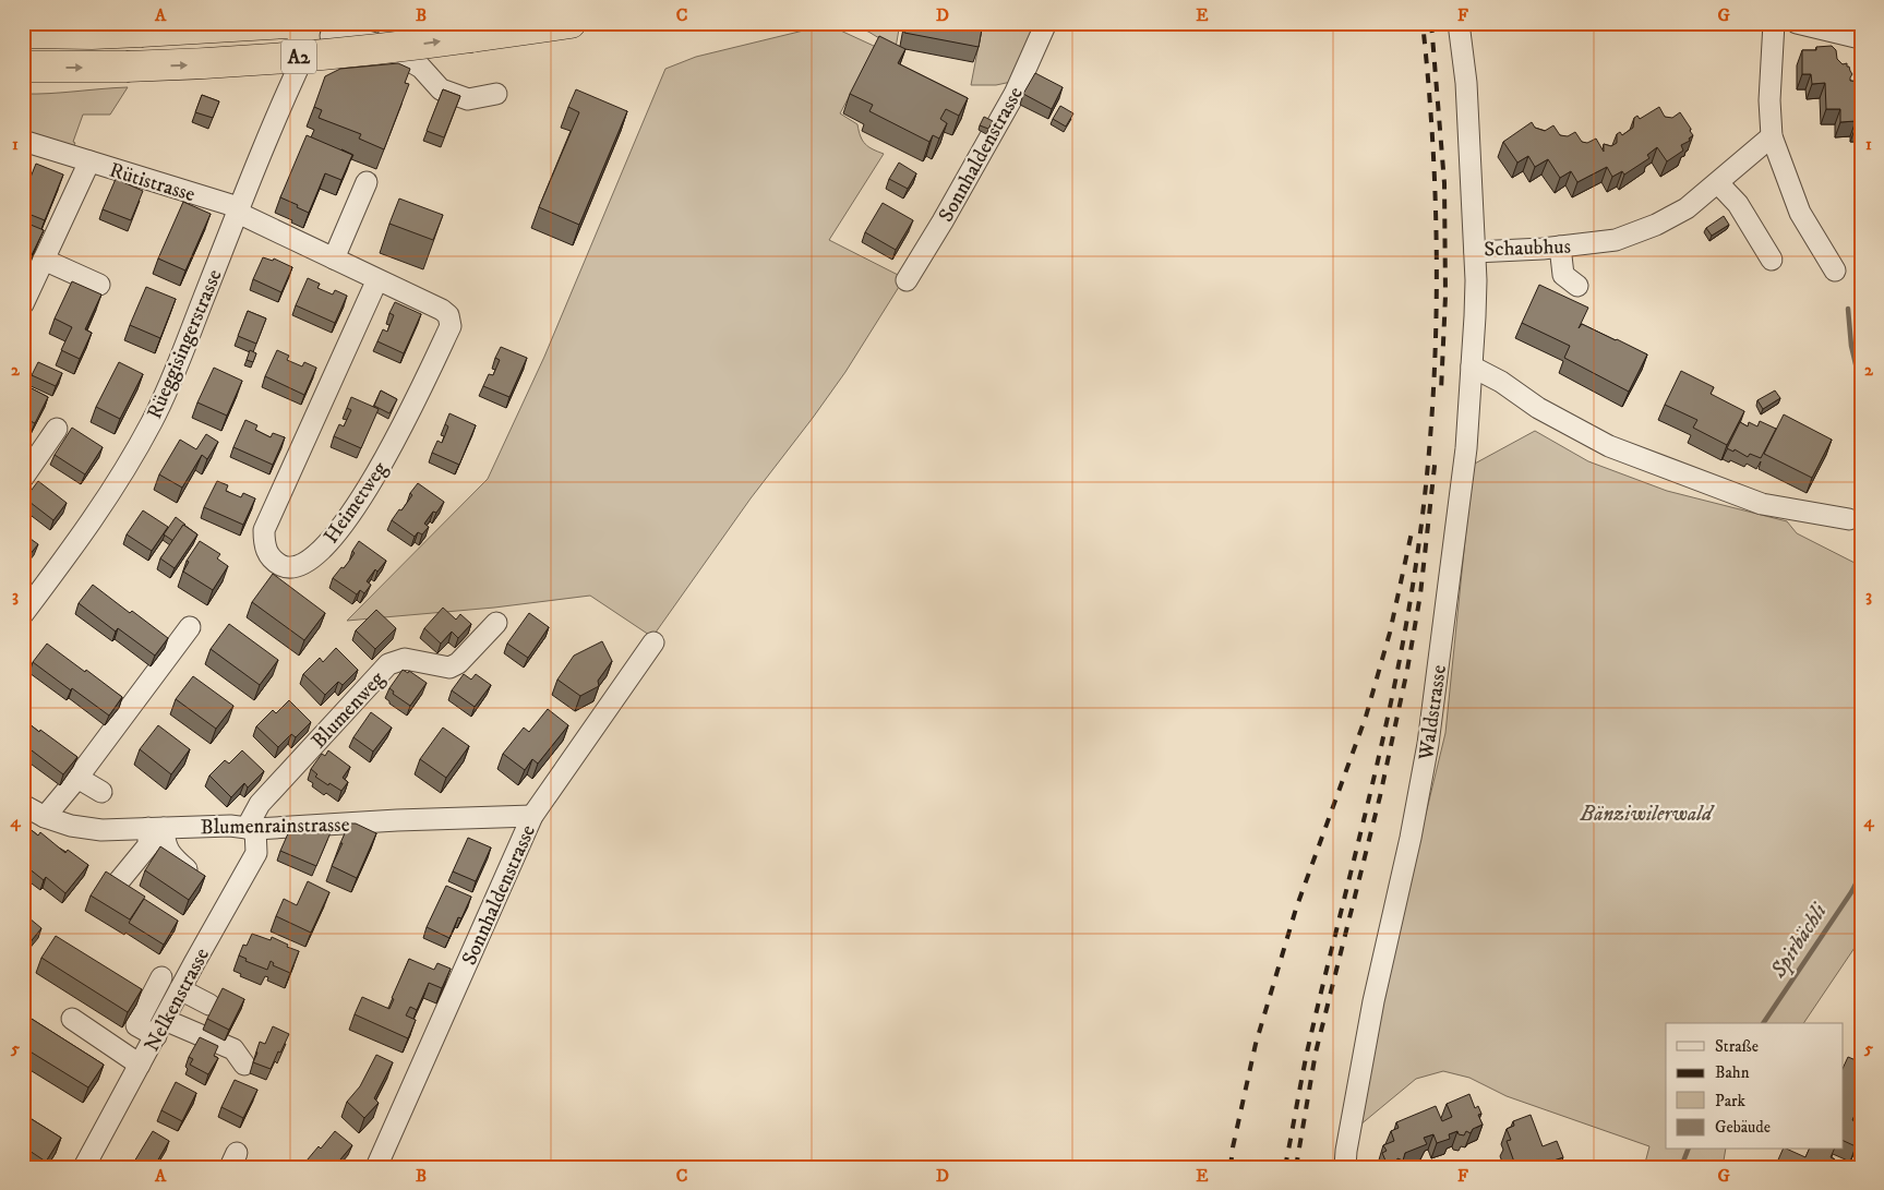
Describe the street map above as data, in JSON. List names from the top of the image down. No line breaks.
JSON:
{"streets":{"highway":["A2"],"street":["Sonnhaldenstrasse","Rütistrasse","Schaubhus","Rüeggisingerstrasse","Heimetweg","Blumenweg","Waldstrasse","Blumenrainstrasse","Nelkenstrasse"]},"crossings":[["Sonnhaldenstrasse","Blumenrainstrasse"],["Rütistrasse","Rüeggisingerstrasse"],["Rütistrasse","Heimetweg"],["Schaubhus","Waldstrasse"],["Rüeggisingerstrasse","Heimetweg"],["Blumenweg","Blumenrainstrasse"],["Blumenweg","Nelkenstrasse"],["Blumenrainstrasse","Nelkenstrasse"]],"water":["Spirbächli"],"parks":["Bänziwilerwald"],"legend":["Straße","Bahn","Park","Gebäude"],"grid":{"columns":["A","B","C","D","E","F","G"],"rows":["1","2","3","4","5"]}}
